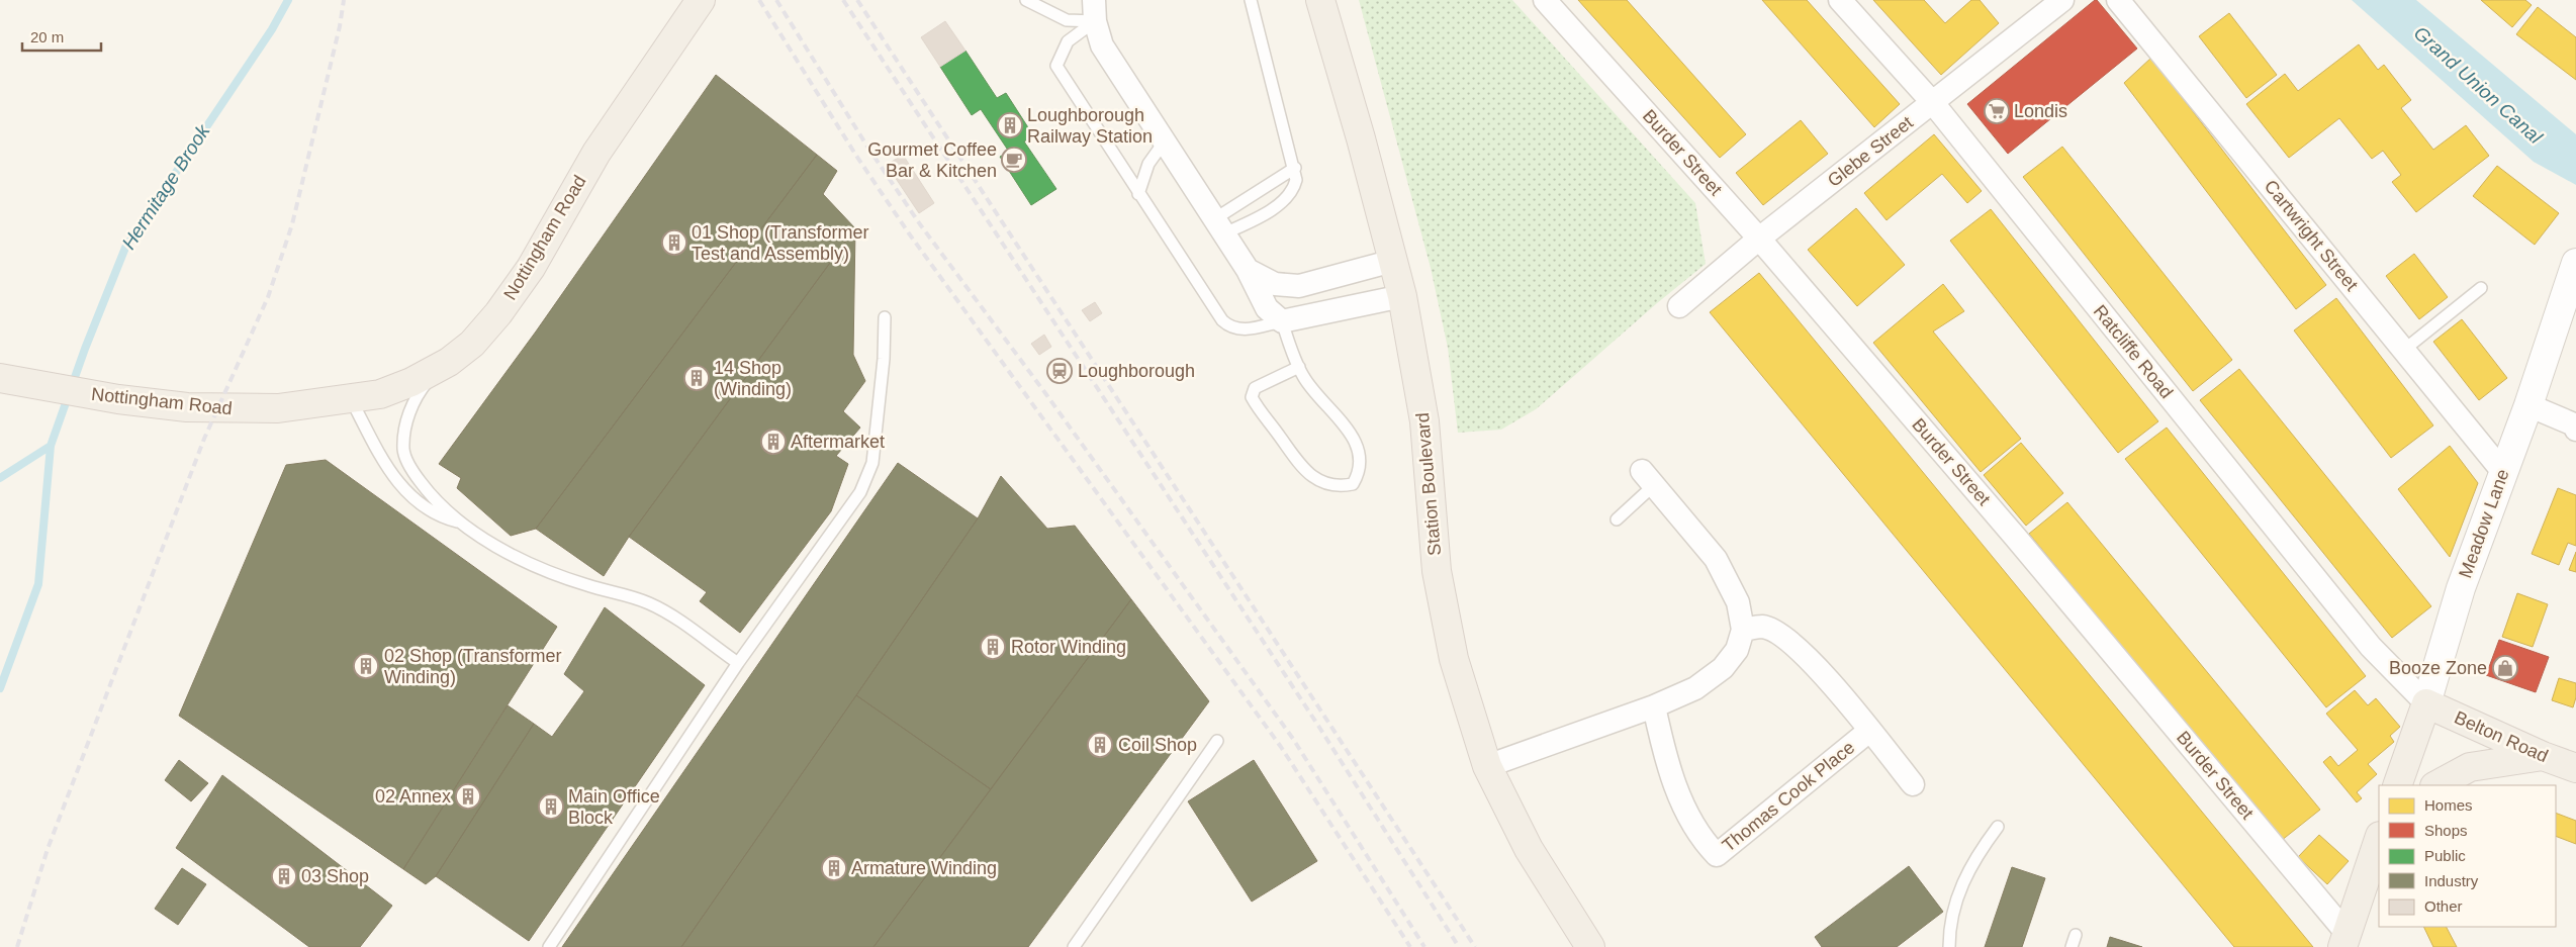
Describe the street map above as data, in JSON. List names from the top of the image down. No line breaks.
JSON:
{"streets":{"main road":["Nottingham Road","Station Boulevard","Meadow Lane","Belton Road"],"street":["Glebe Street","Burder Street","Cartwright Street","Ratcliffe Road","Thomas Cook Place"]},"crossings":[["Glebe Street","Burder Street"],["Glebe Street","Ratcliffe Road"],["Cartwright Street","Meadow Lane"],["Ratcliffe Road","Meadow Lane"],["Ratcliffe Road","Belton Road"],["Meadow Lane","Belton Road"]],"water":["Grand Union Canal","Hermitage Brook"],"places":{"supermarket":["Londis"],"building":["Loughborough Railway Station","01 Shop (Transformer Test and Assembly)","14 Shop (Winding)","Aftermarket","Rotor Winding","02 Shop (Transformer Winding)","Coil Shop","02 Annex","Main Office Block","Armature Winding","03 Shop"],"cafe":["Gourmet Coffee Bar & Kitchen"],"station":["Loughborough"],"shop":["Booze Zone"]},"legend":["Homes","Shops","Public","Industry","Other"],"scale_bar":"20 m"}
